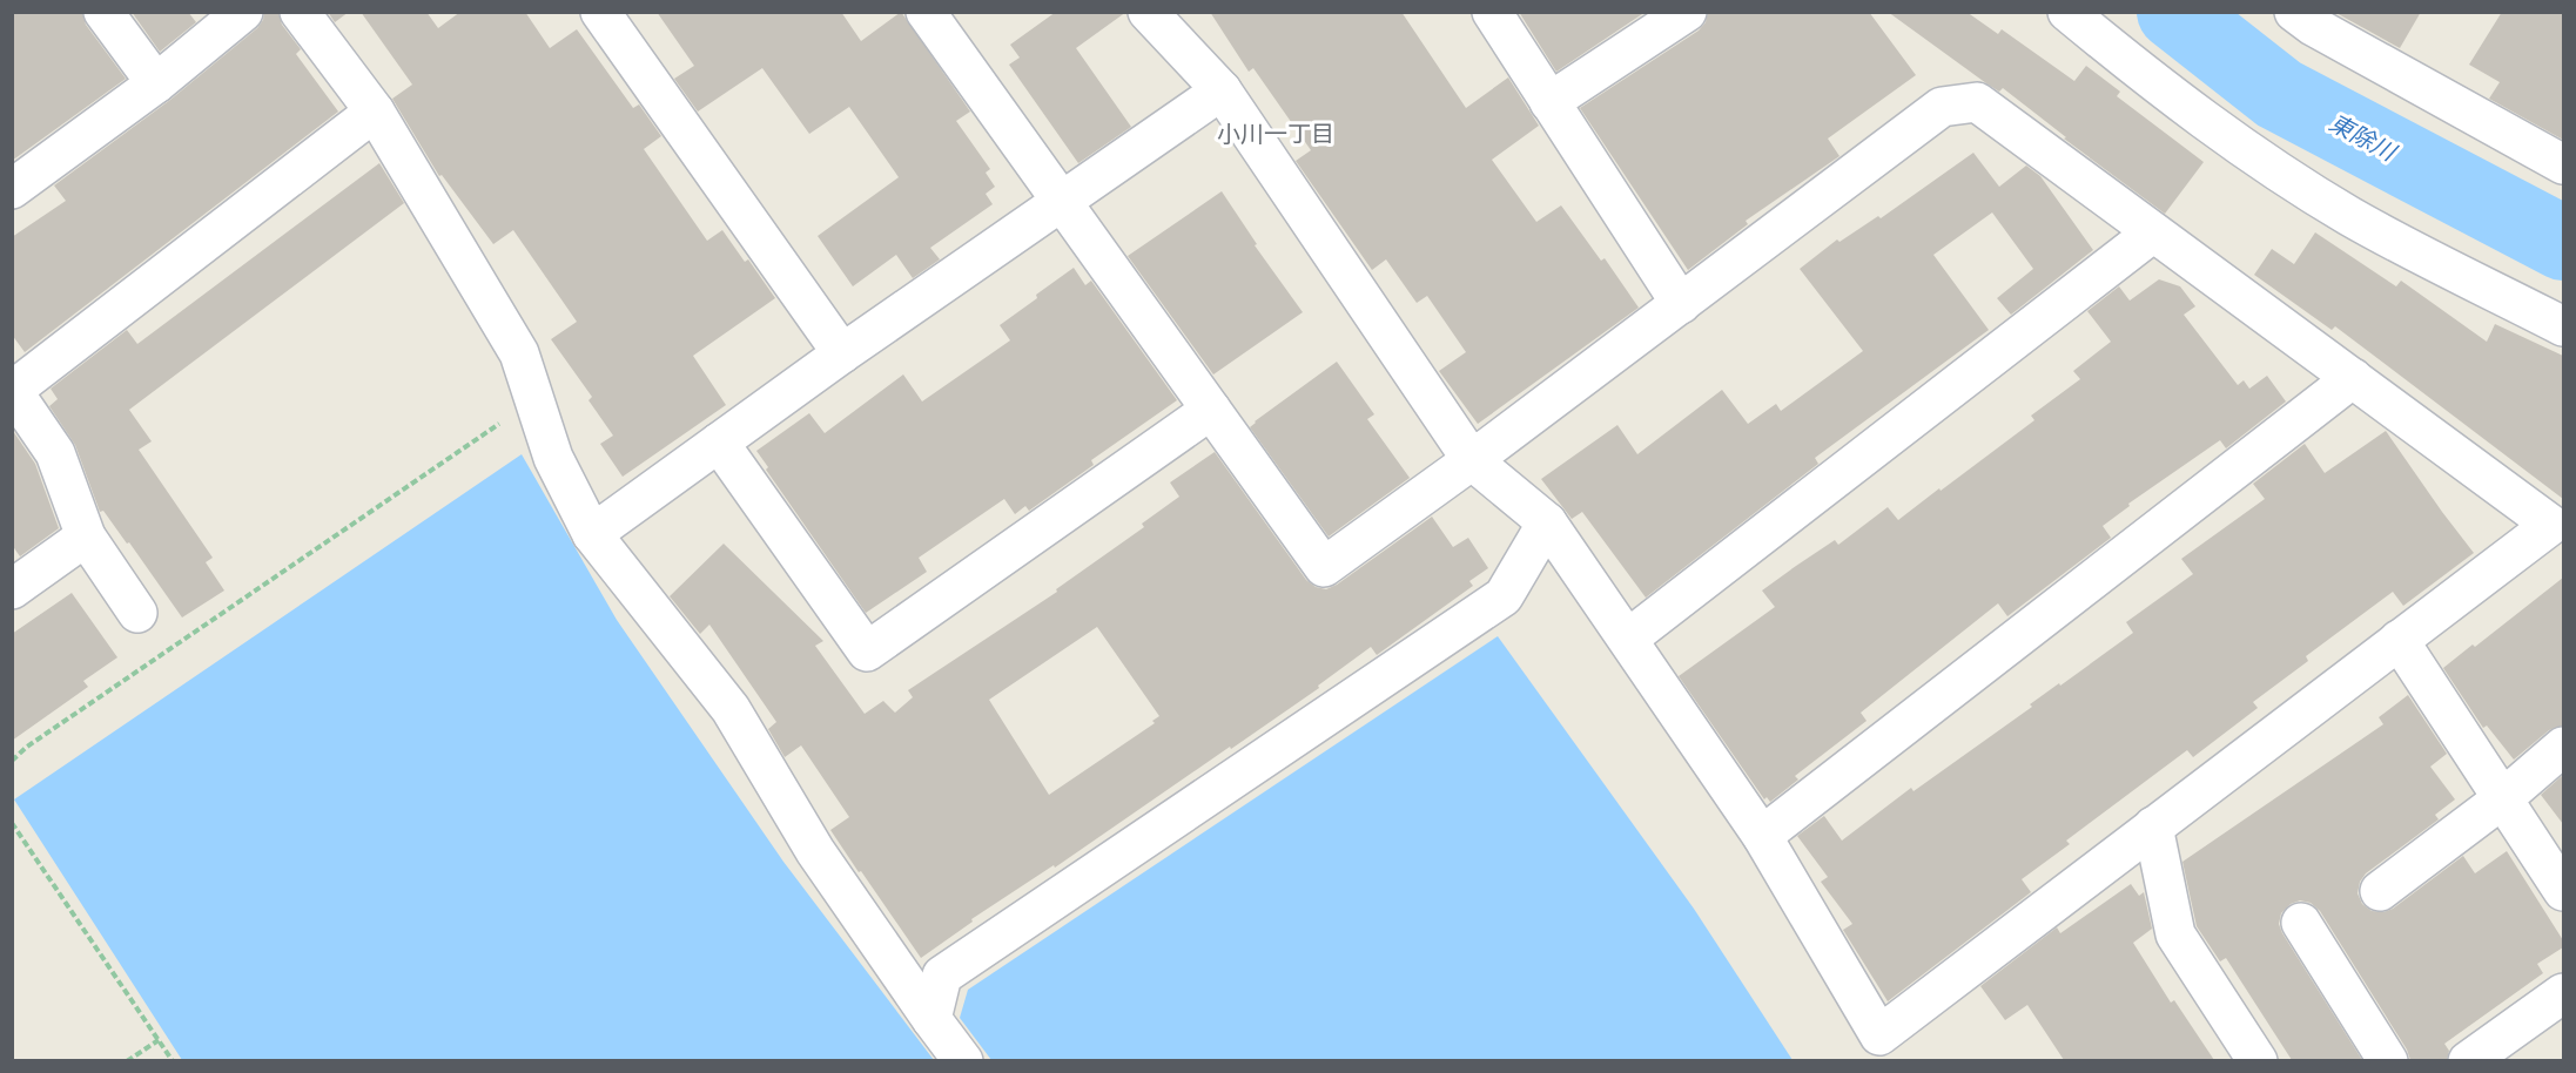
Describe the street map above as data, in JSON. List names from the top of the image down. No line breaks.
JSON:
{"districts":["小川一丁目"],"water":["東除川"]}
